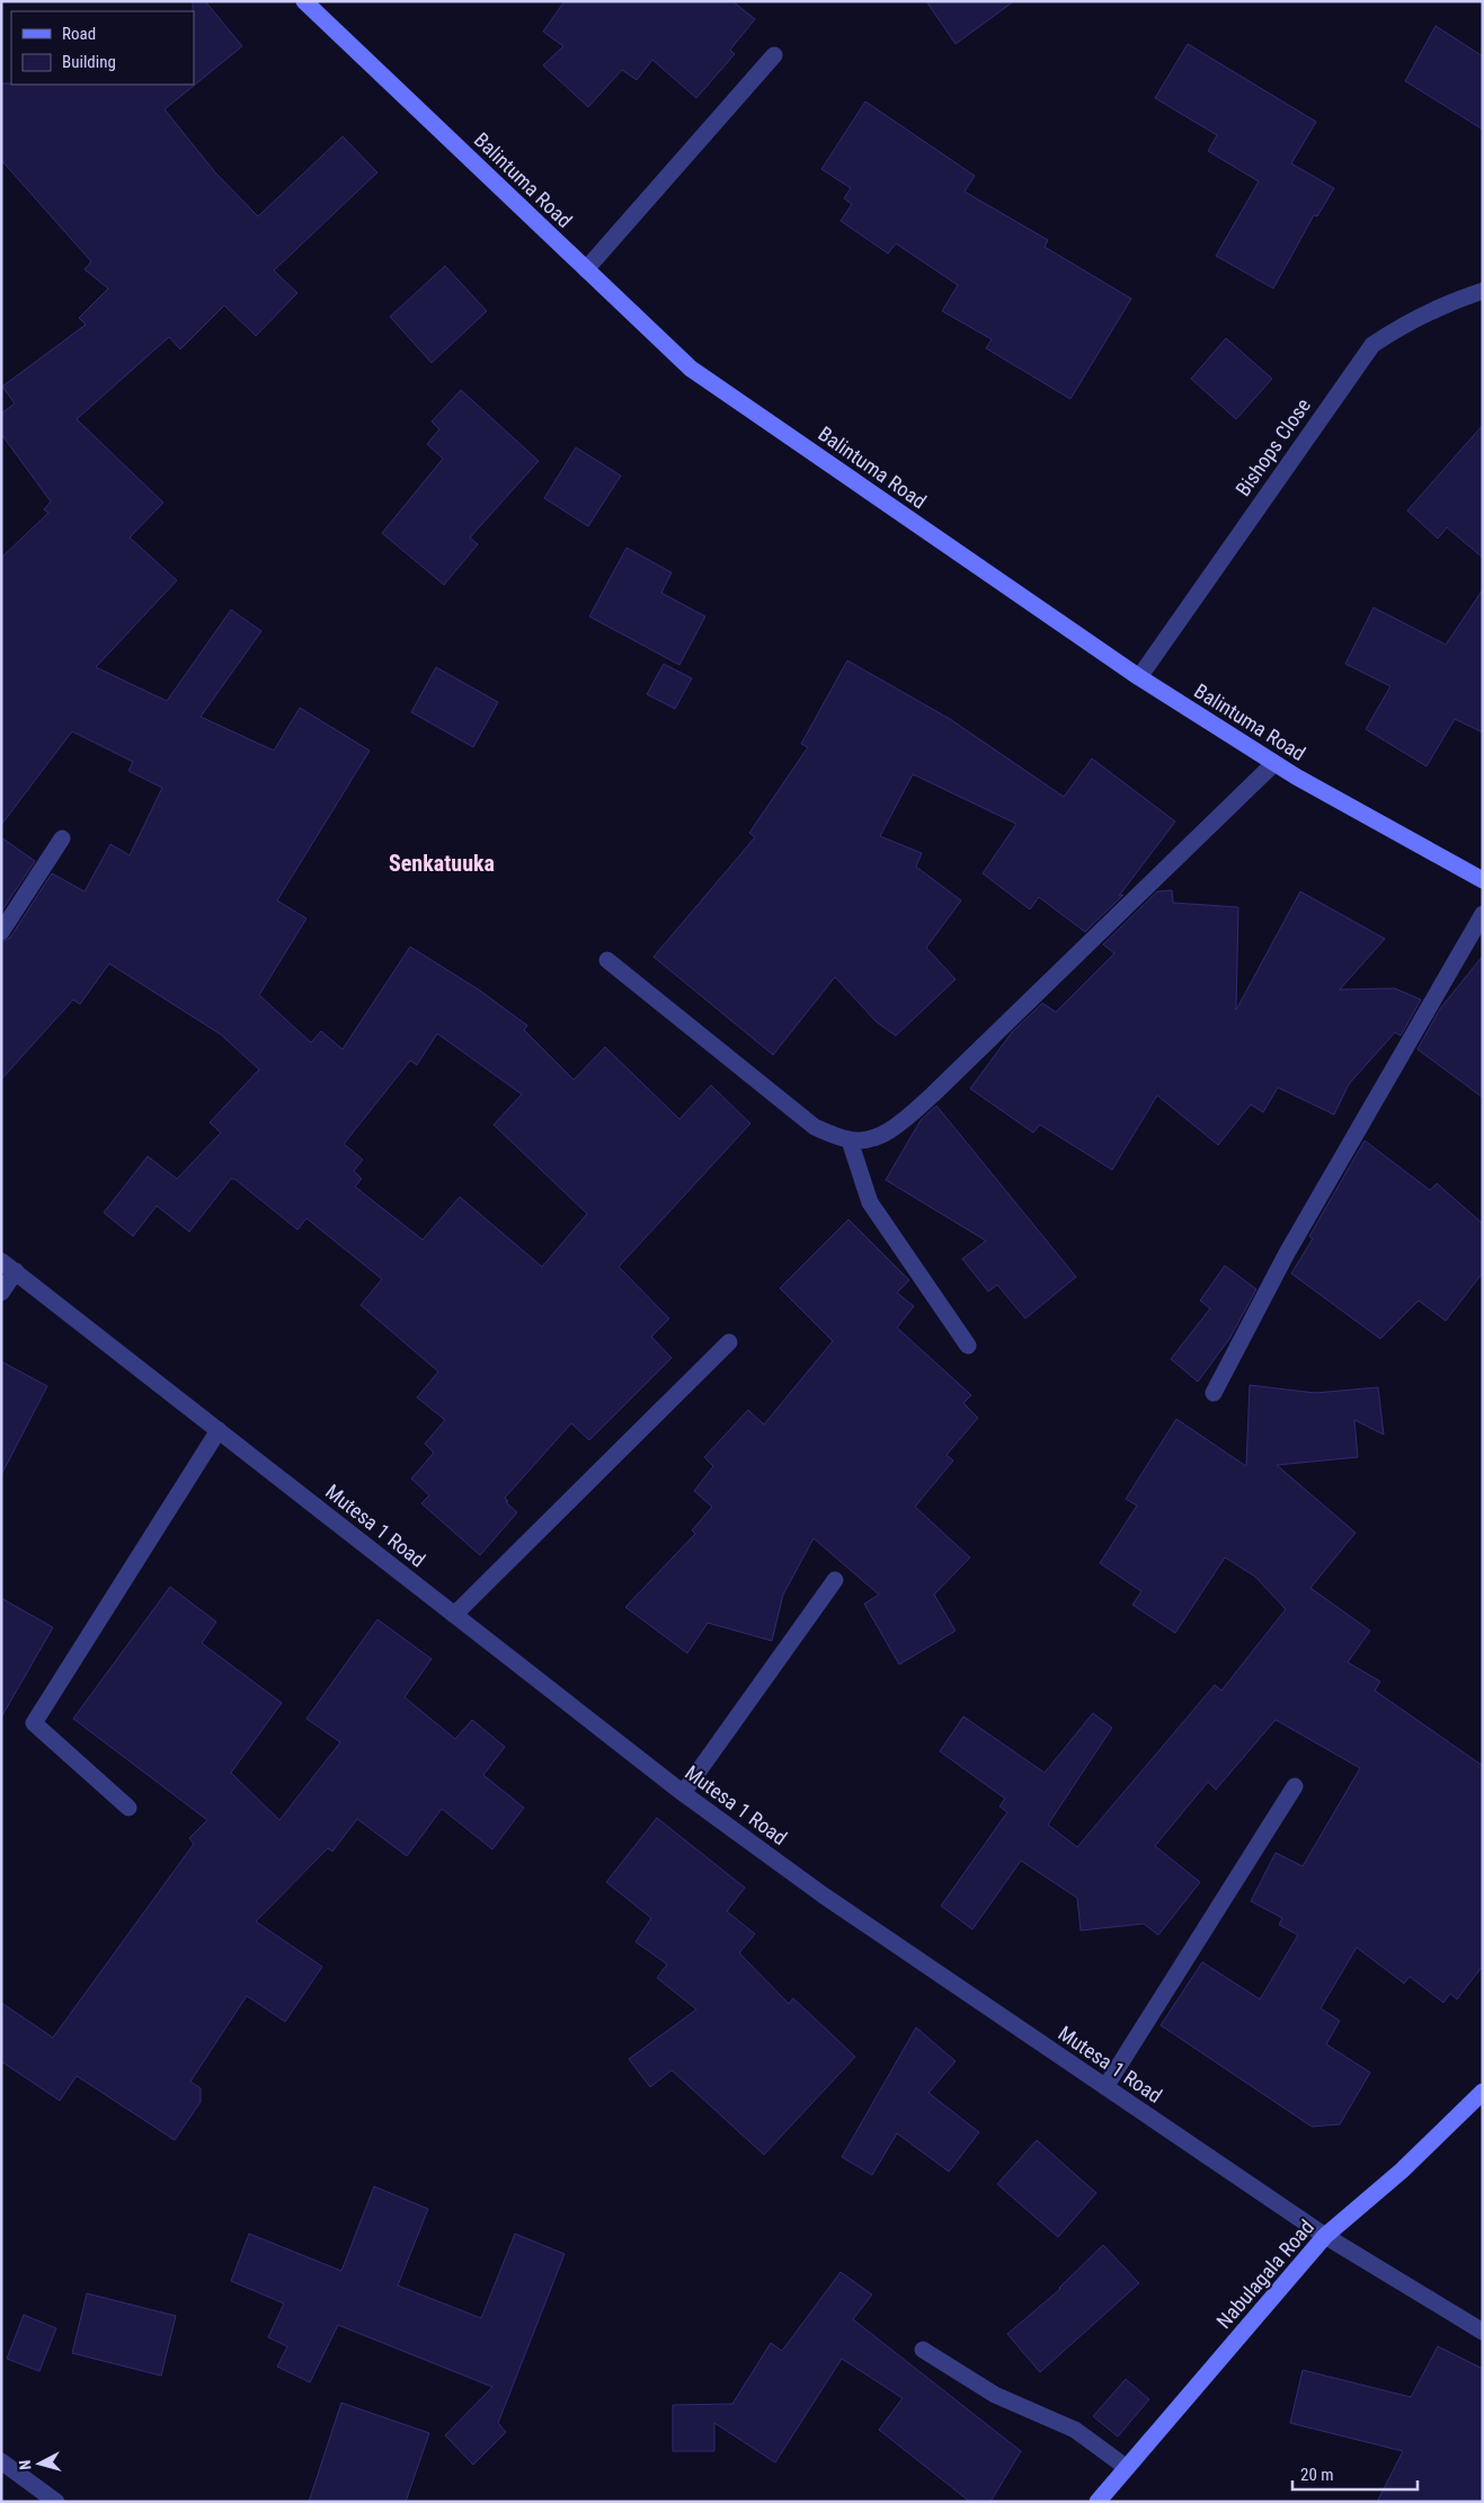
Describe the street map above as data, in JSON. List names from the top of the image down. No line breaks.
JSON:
{"streets":{"main road":["Balintuma Road","Nabulagala Road"],"street":["Bishops Close","Mutesa 1 Road"]},"crossings":[["Balintuma Road","Bishops Close"],["Mutesa 1 Road","Nabulagala Road"]],"districts":["Senkatuuka"],"legend":["Road","Building"],"scale_bar":"20 m","north":"left"}
